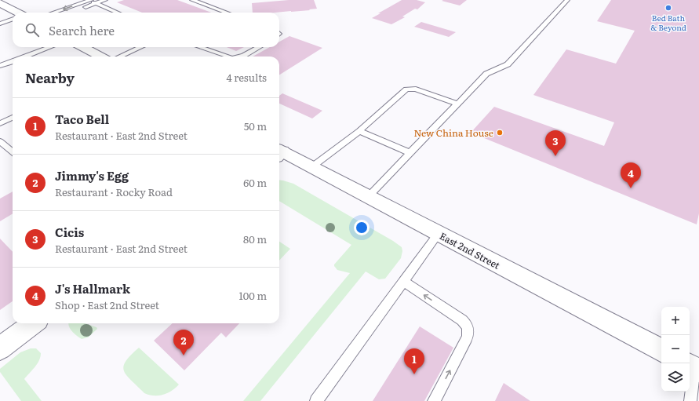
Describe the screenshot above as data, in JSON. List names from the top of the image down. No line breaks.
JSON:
{"streets":{"main road":["East 2nd Street"]},"places":["Bed Bath & Beyond","New China House"],"page":{"search":"Search here","heading":["Nearby","4 results"],"list":[{"mark":"1","name":"Taco Bell","note":"Restaurant · East 2nd Street","value":"50 m"},{"mark":"2","name":"Jimmy's Egg","note":"Restaurant · Rocky Road","value":"60 m"},{"mark":"3","name":"Cicis","note":"Restaurant · East 2nd Street","value":"80 m"},{"mark":"4","name":"J's Hallmark","note":"Shop · East 2nd Street","value":"100 m"}],"pins":["3","4","2","1"],"map_buttons":["+","−"]}}
